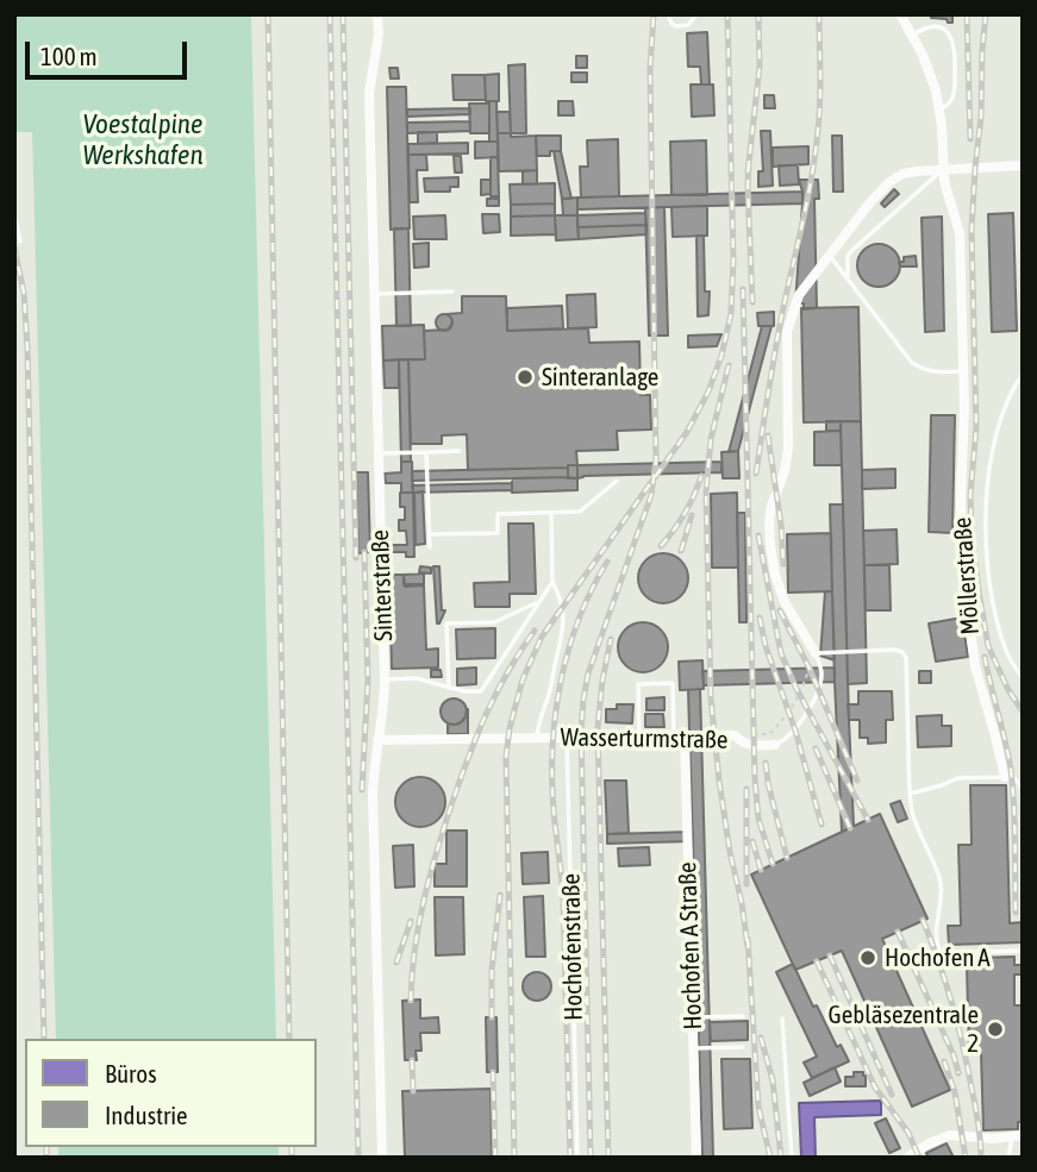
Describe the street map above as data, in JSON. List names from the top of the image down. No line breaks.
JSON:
{"streets":{"street":["Möllerstraße","Sinterstraße","Wasserturmstraße","Hochofen A Straße"],"lane":["Hochofenstraße"]},"crossings":[["Sinterstraße","Wasserturmstraße"],["Wasserturmstraße","Hochofen A Straße"],["Wasserturmstraße","Hochofenstraße"]],"water":["Voestalpine Werkshafen"],"places":["Sinteranlage","Hochofen A","Gebläsezentrale 2"],"legend":["Büros","Industrie"],"scale_bar":"100 m"}
